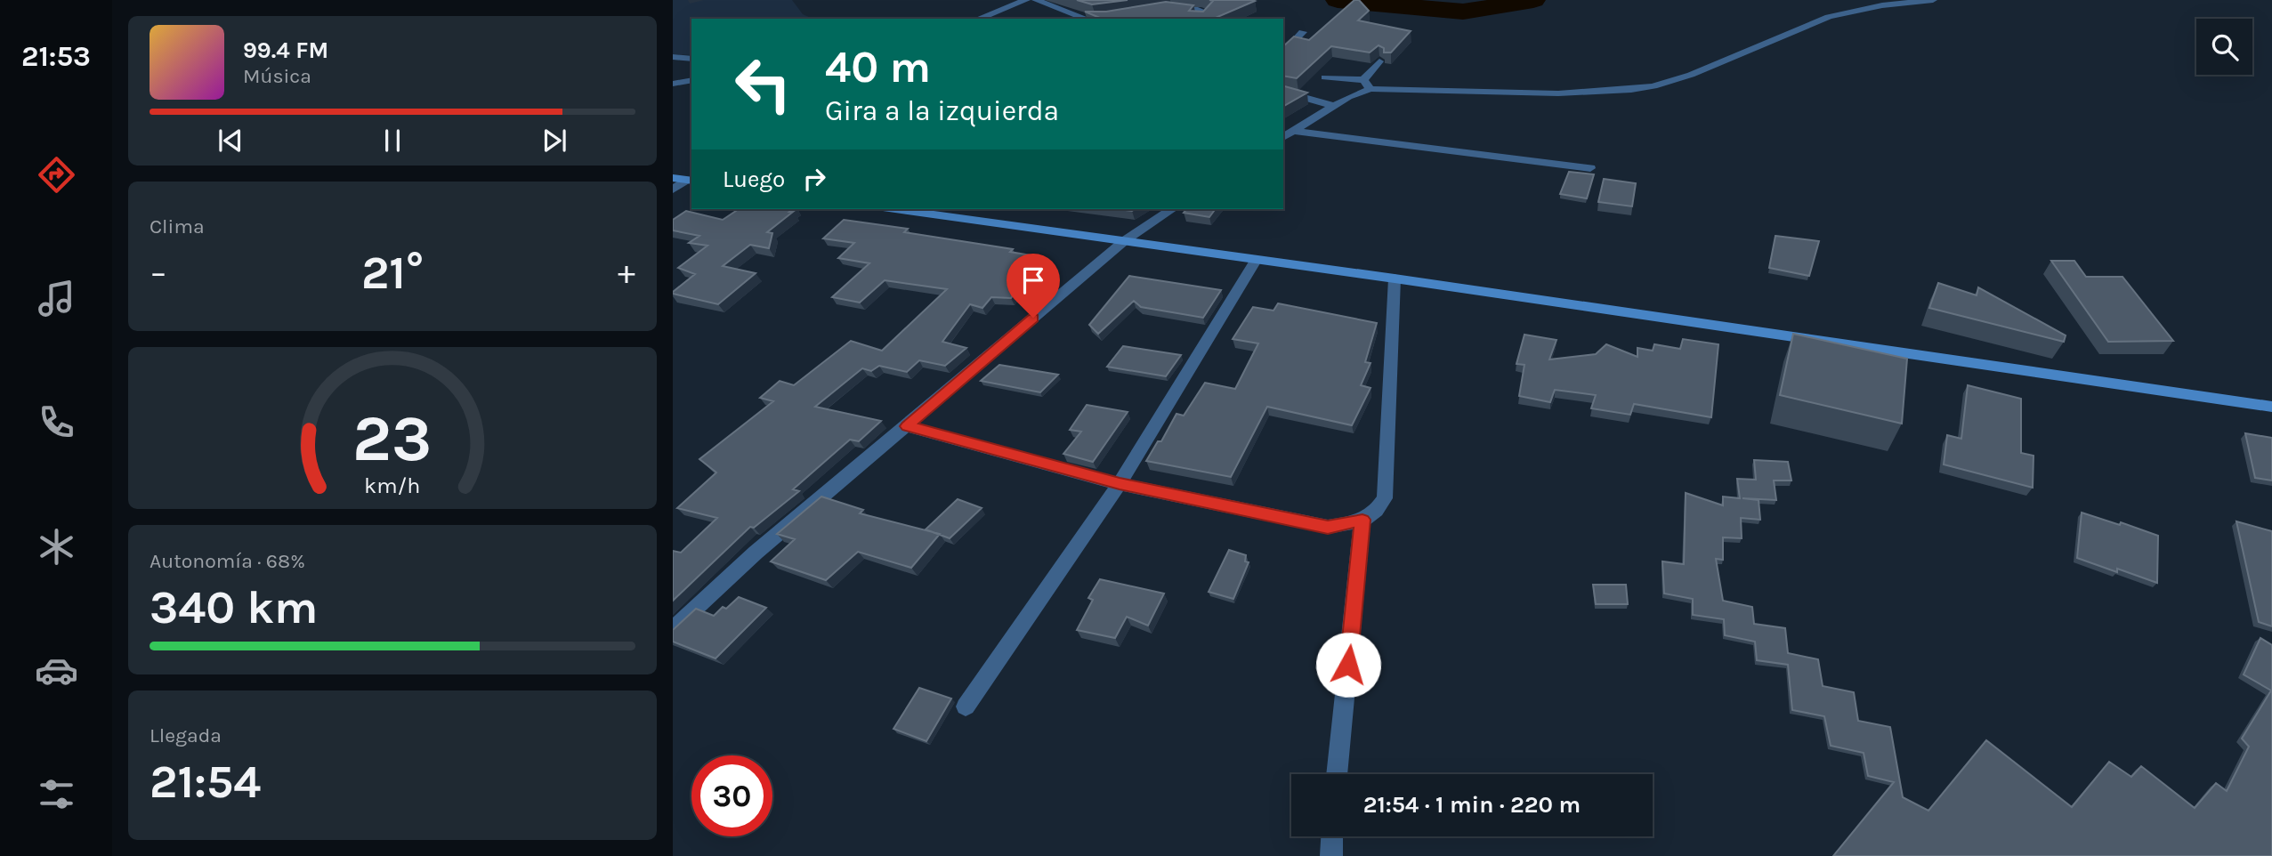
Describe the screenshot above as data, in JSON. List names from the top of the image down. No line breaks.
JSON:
{"page":{"tabs":"21:53","turn":["40 m","Gira a la izquierda"],"song":["99.4 FM","Música"],"then":"Luego","tile":["Clima",["Autonomía · 68%","340 km"],["Llegada","21:54"]],"heat":["−","21°","+"],"limit":"30","trip":"21:54 · 1 min · 220 m","gauge":["23","km/h"]}}
